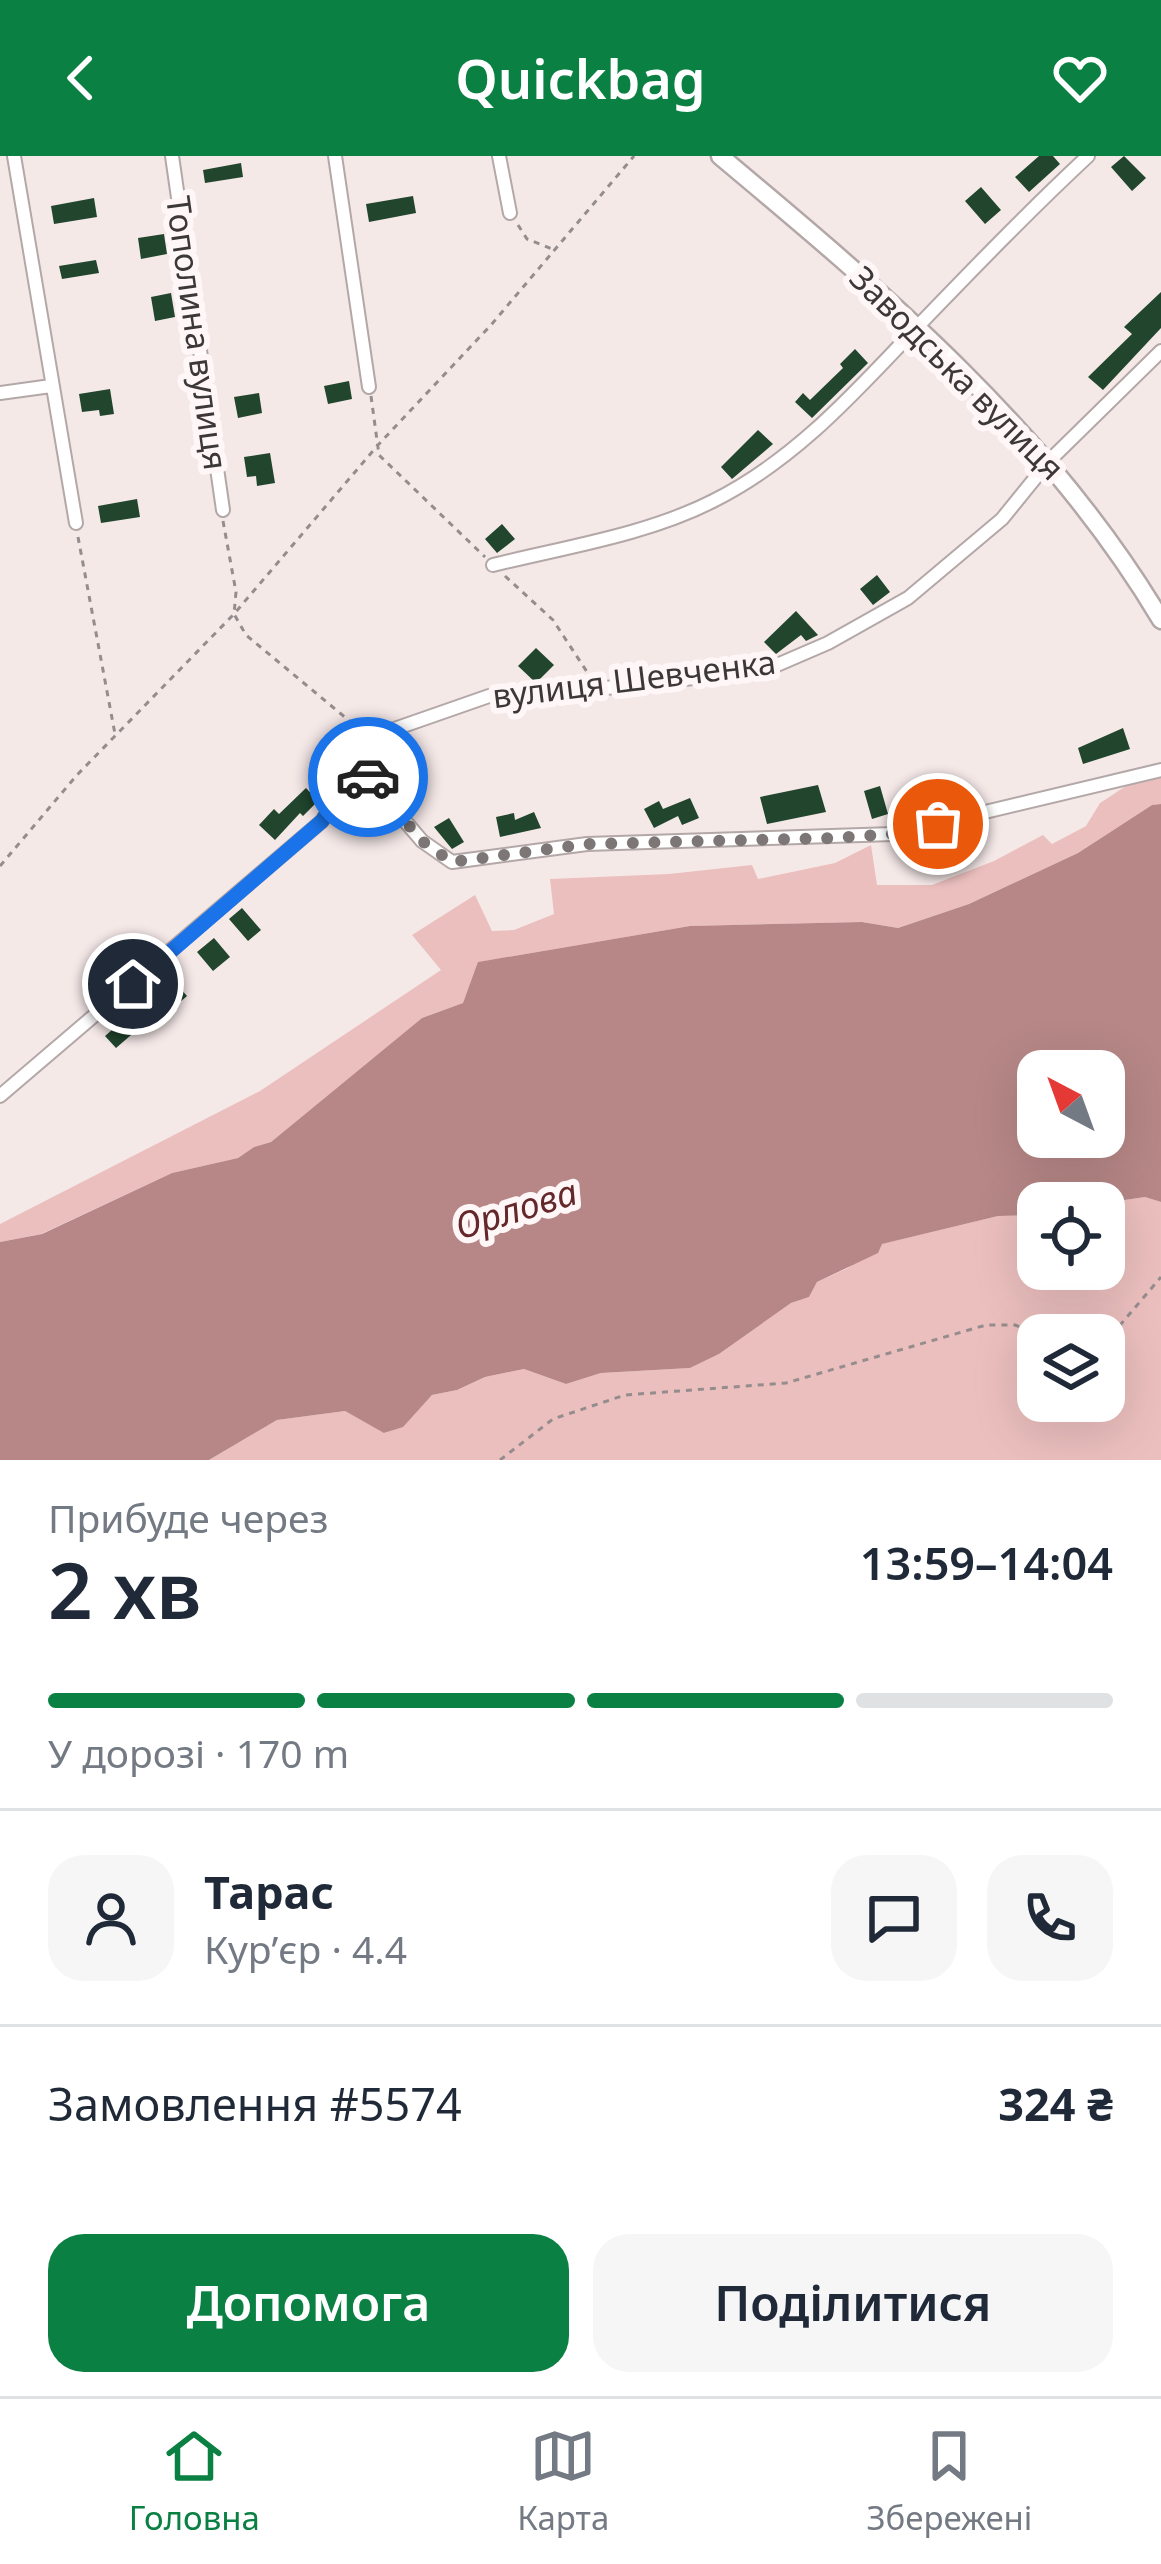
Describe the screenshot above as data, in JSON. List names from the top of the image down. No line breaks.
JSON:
{"streets":{"street":["Тополина вулиця","Заводська вулиця","вулиця Шевченка"]},"crossings":[["Заводська вулиця","вулиця Шевченка"]],"water":["Орлова"],"north":"top left","page":{"header":"Quickbag","heading":["2 хв","Прибуде через","13:59–14:04"],"panel":["Тарас","Кур’єр · 4.4","Замовлення #5574","324 ₴"],"bar":"У дорозі · 170 m","buttons":["Допомога","Поділитися"],"tabs":["Головна","Карта","Збережені"]}}
